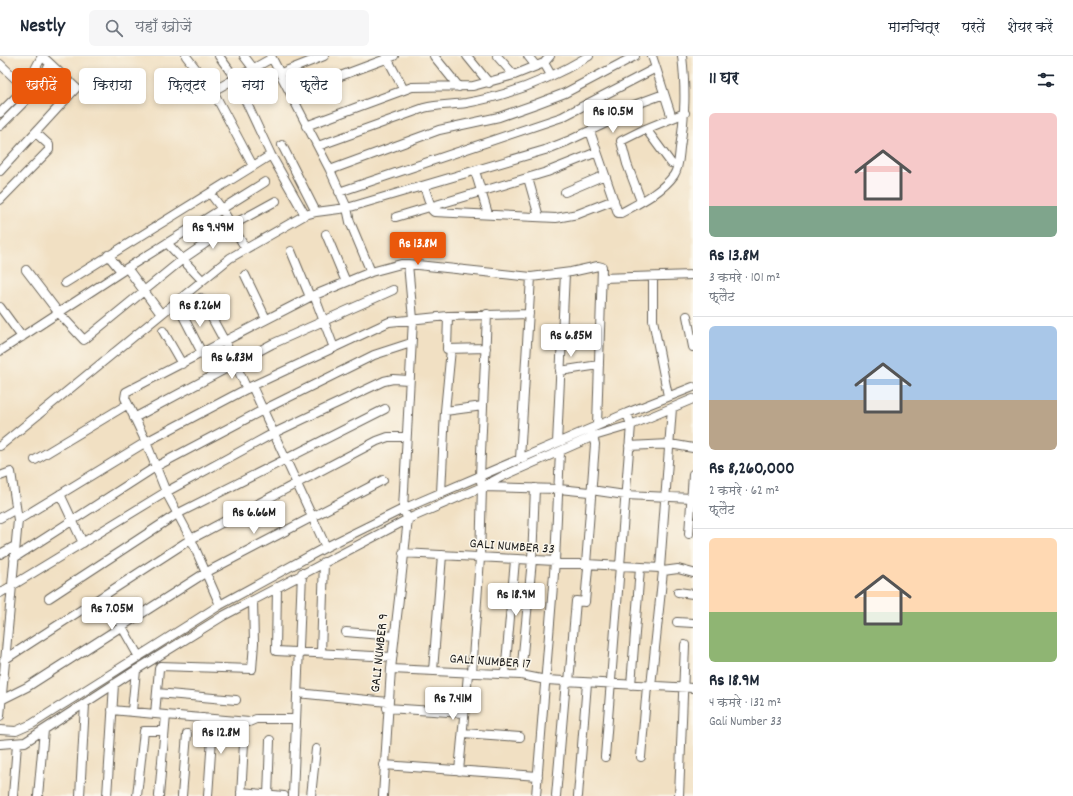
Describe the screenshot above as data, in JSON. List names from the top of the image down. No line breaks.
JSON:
{"streets":{"street":["GALI NUMBER 33","GALI NUMBER 9","GALI NUMBER 17"]},"crossings":[["GALI NUMBER 33","GALI NUMBER 9"],["GALI NUMBER 9","GALI NUMBER 17"]],"page":{"header":"Nestly","search":"यहाँ खोजें","nav":["मानचित्र","परतें","शेयर करें"],"heading":"11 घर","chip":["खरीदें","किराया","फ़िल्टर","नया","फ़्लैट"],"price":["Rs 10.5M","Rs 9.49M","Rs 13.8M","Rs 8.26M","Rs 6.85M","Rs 6.83M","Rs 6.66M","Rs 18.9M","Rs 7.05M","Rs 7.41M","Rs 12.8M"],"list":[{"name":"Rs 13.8M","note":"3 कमरे · 101 m² · फ़्लैट"},{"name":"Rs 8,260,000","note":"2 कमरे · 62 m² · फ़्लैट"},{"name":"Rs 18.9M","note":"4 कमरे · 132 m² · Gali Number 33"}]}}
